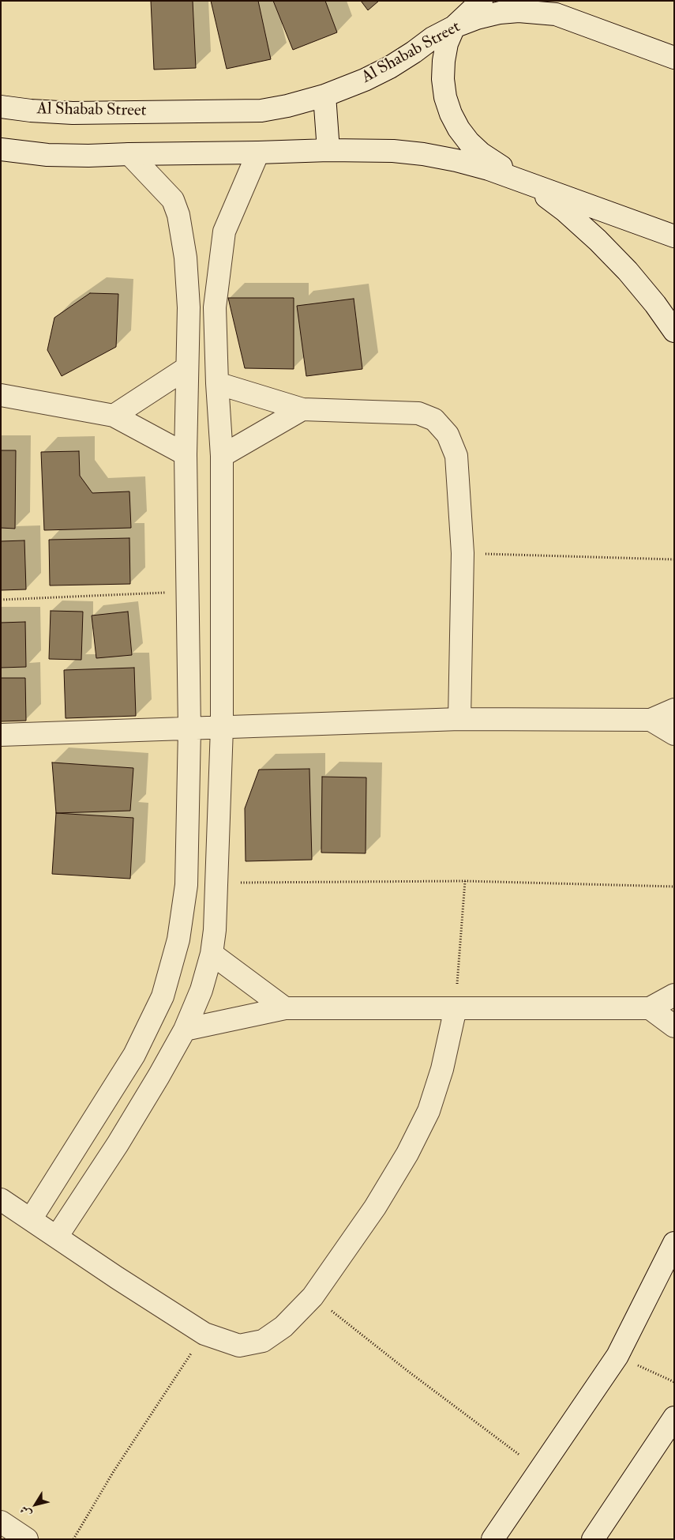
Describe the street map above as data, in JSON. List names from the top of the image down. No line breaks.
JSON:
{"streets":{"street":["Al Shabab Street"]},"north":"bottom left"}
